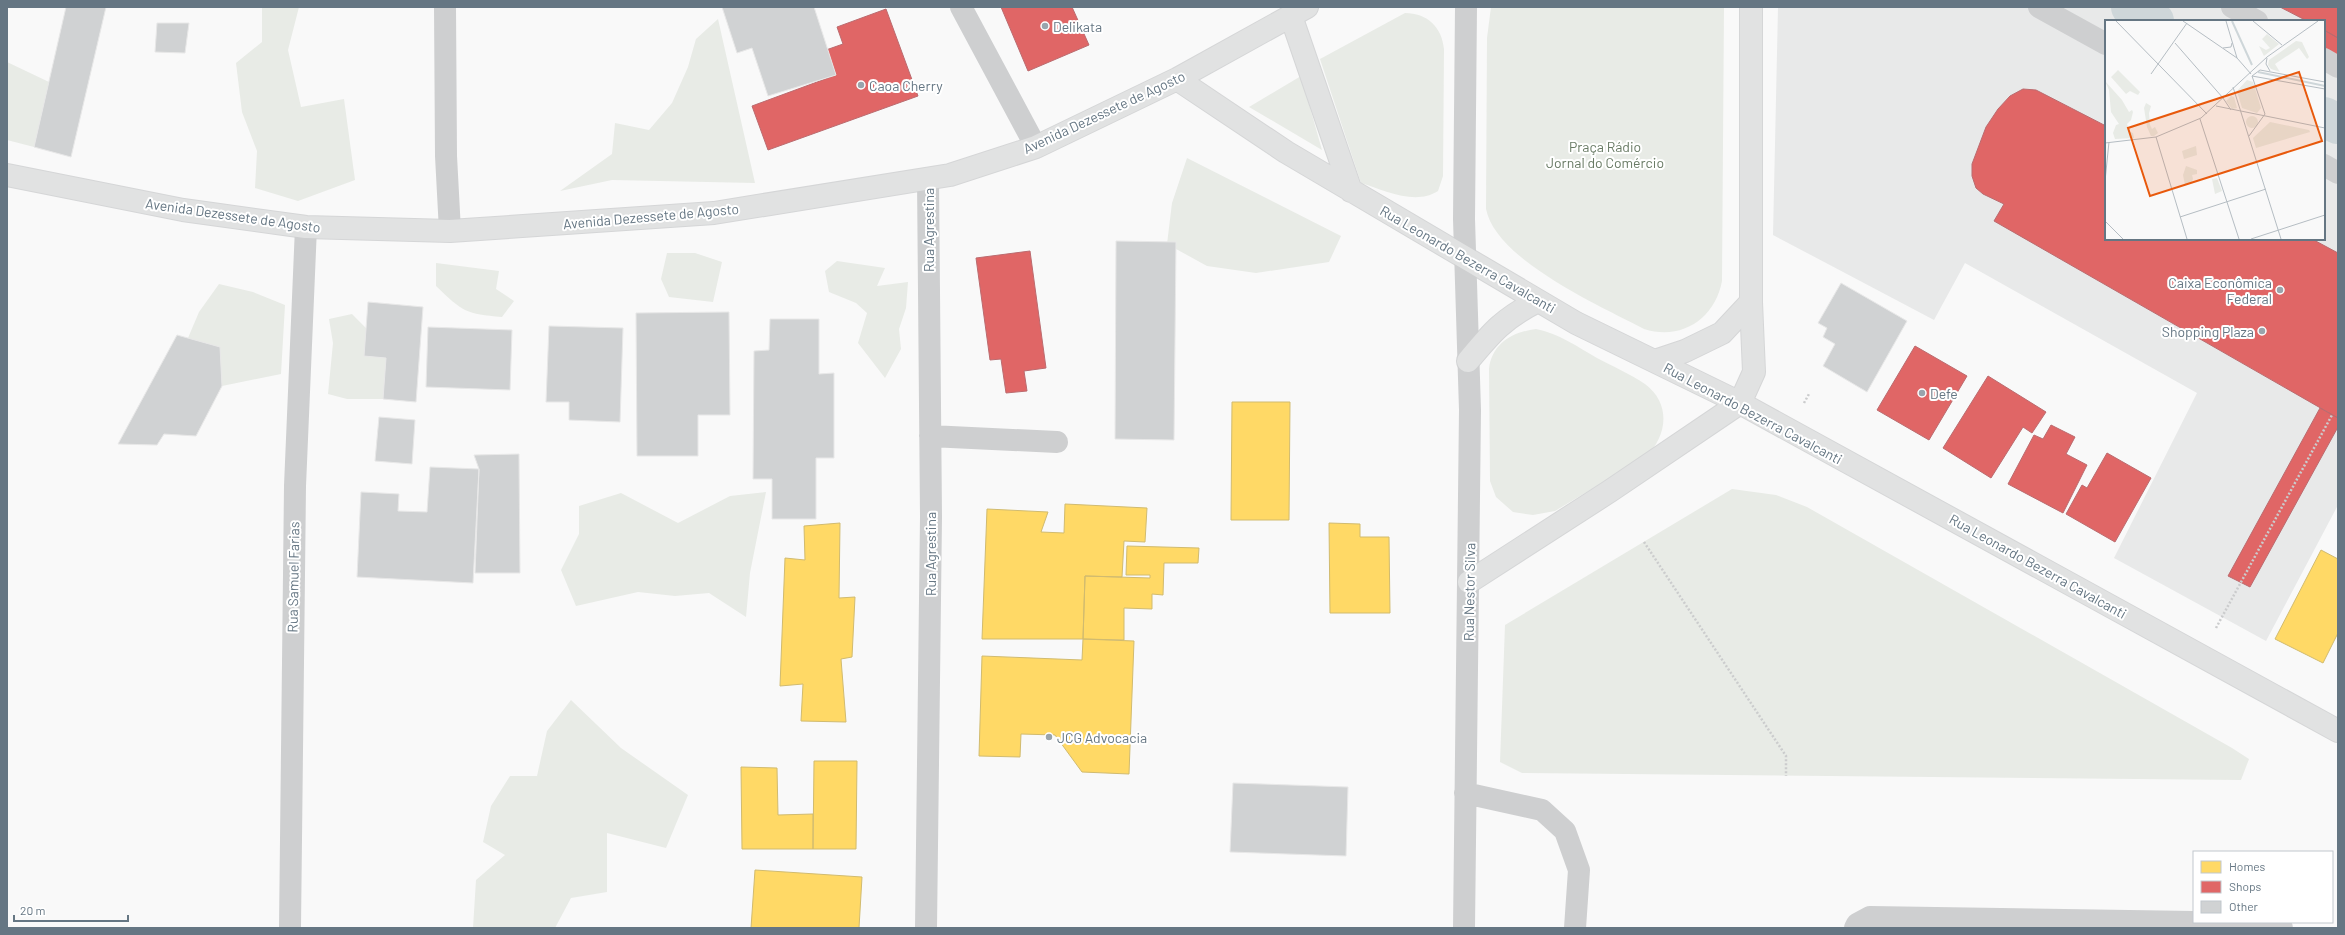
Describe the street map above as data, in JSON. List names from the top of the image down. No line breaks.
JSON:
{"streets":{"main road":["Avenida Dezessete de Agosto","Rua Leonardo Bezerra Cavalcanti"],"street":["Rua Agrestina","Rua Samuel Farias","Rua Nestor Silva"]},"crossings":[["Avenida Dezessete de Agosto","Rua Agrestina"],["Avenida Dezessete de Agosto","Rua Leonardo Bezerra Cavalcanti"],["Avenida Dezessete de Agosto","Rua Samuel Farias"],["Rua Leonardo Bezerra Cavalcanti","Rua Nestor Silva"]],"parks":["Praça Rádio Jornal do Comércio"],"places":["Delikata","Caoa Cherry","Caixa Econômica Federal","Shopping Plaza","Defe","JCG Advocacia"],"legend":["Homes","Shops","Other"],"scale_bar":"20 m"}
